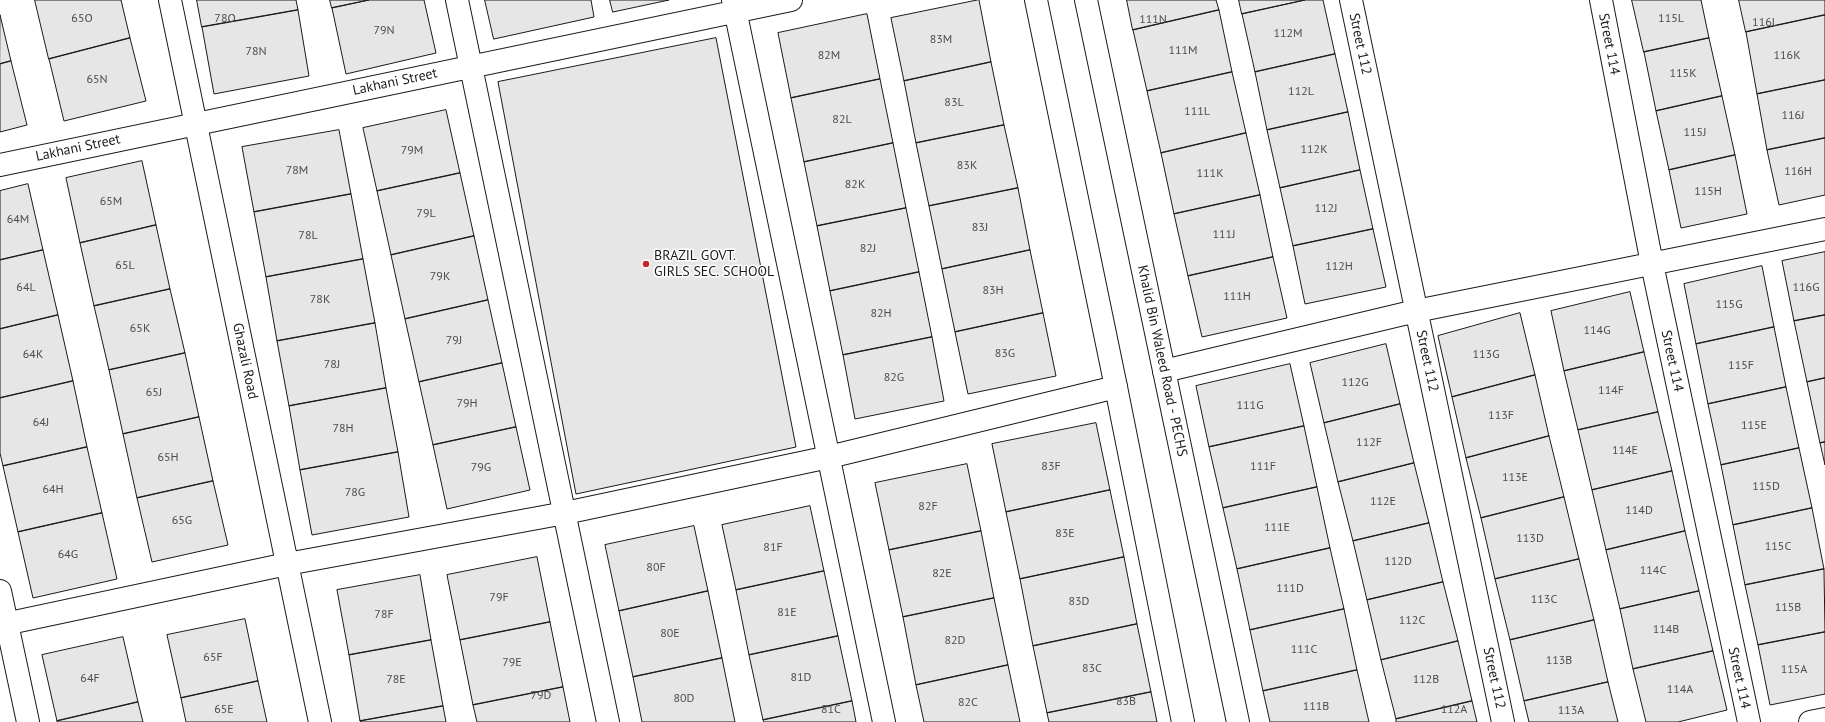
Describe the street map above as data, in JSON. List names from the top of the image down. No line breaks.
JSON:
{"streets":{"street":["Street 112","Street 114","Lakhani Street","Ghazali Road","Khalid Bin Waleed Road - PECHS"]},"crossings":[["Lakhani Street","Ghazali Road"]],"places":["BRAZIL GOVT. GIRLS SEC. SCHOOL"],"house_numbers":["65O","78O","115L","111N","116L","79N","112M","83M","111M","78N","82M","116K","115K","65N","112L","83L","111L","116J","82L","115J","112K","79M","83K","78M","116H","111K","82K","115H","65M","112J","79L","64M","83J","111J","78L","82J","65L","112H","79K","64L","116G","83H","111H","78K","115G","82H","65K","114G","79J","83G","64K","113G","78J","115F","82G","112G","114F","65J","79H","111G","113F","64J","115E","78H","112F","114E","65H","83F","111F","79G","113E","115D","64H","78G","112E","82F","114D","65G","111E","83E","113D","115C","81F","64G","112D","80F","114C","82E","111D","79F","113C","83D","115B","81E","78F","112C","114B","80E","82D","111C","65F","113B","79E","83C","115A","81D","64F","78E","112B","114A","79D","80D","83B","82C","111B","65E","81C","112A","113A"]}
